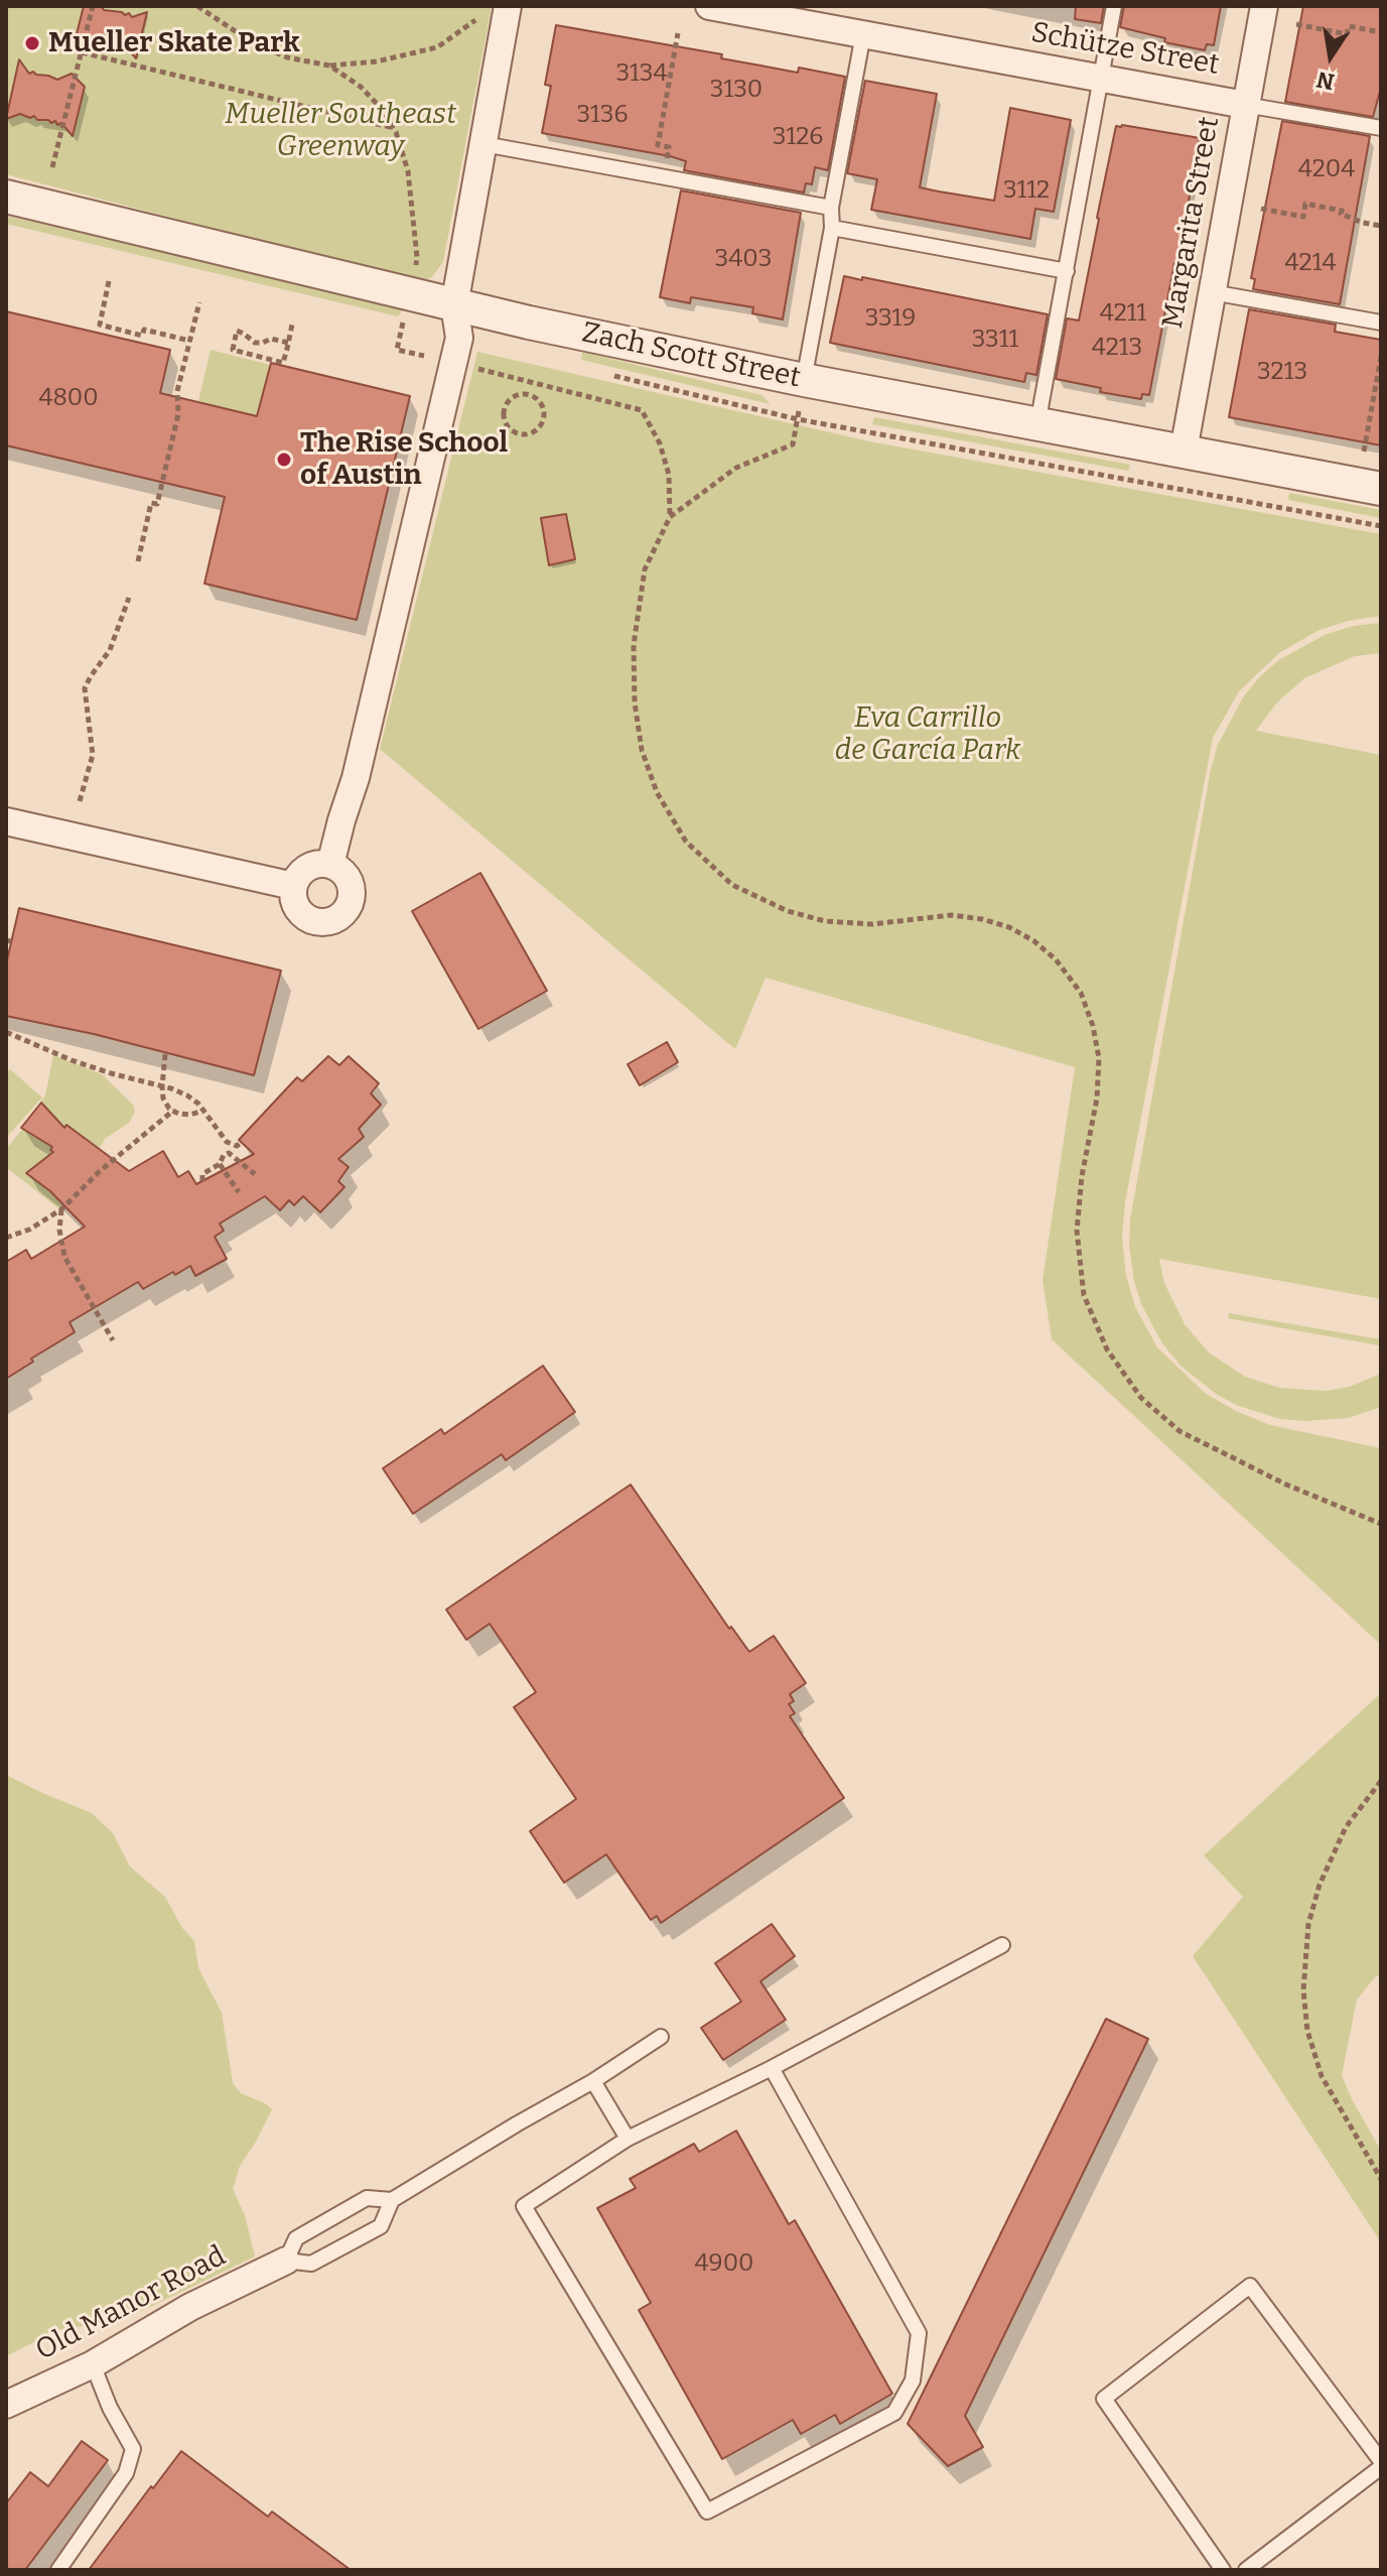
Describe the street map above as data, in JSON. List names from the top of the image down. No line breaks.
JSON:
{"streets":{"street":["Schütze Street","Margarita Street","Zach Scott Street","Old Manor Road"]},"crossings":[["Schütze Street","Margarita Street"],["Margarita Street","Zach Scott Street"]],"parks":["Mueller Southeast Greenway","Eva Carrillo de García Park"],"places":["Mueller Skate Park","The Rise School of Austin"],"house_numbers":["3134","3130","3136","3126","4204","3112","3403","4214","4211","3319","3311","4213","3213","4800","4900"],"north":"bottom"}
